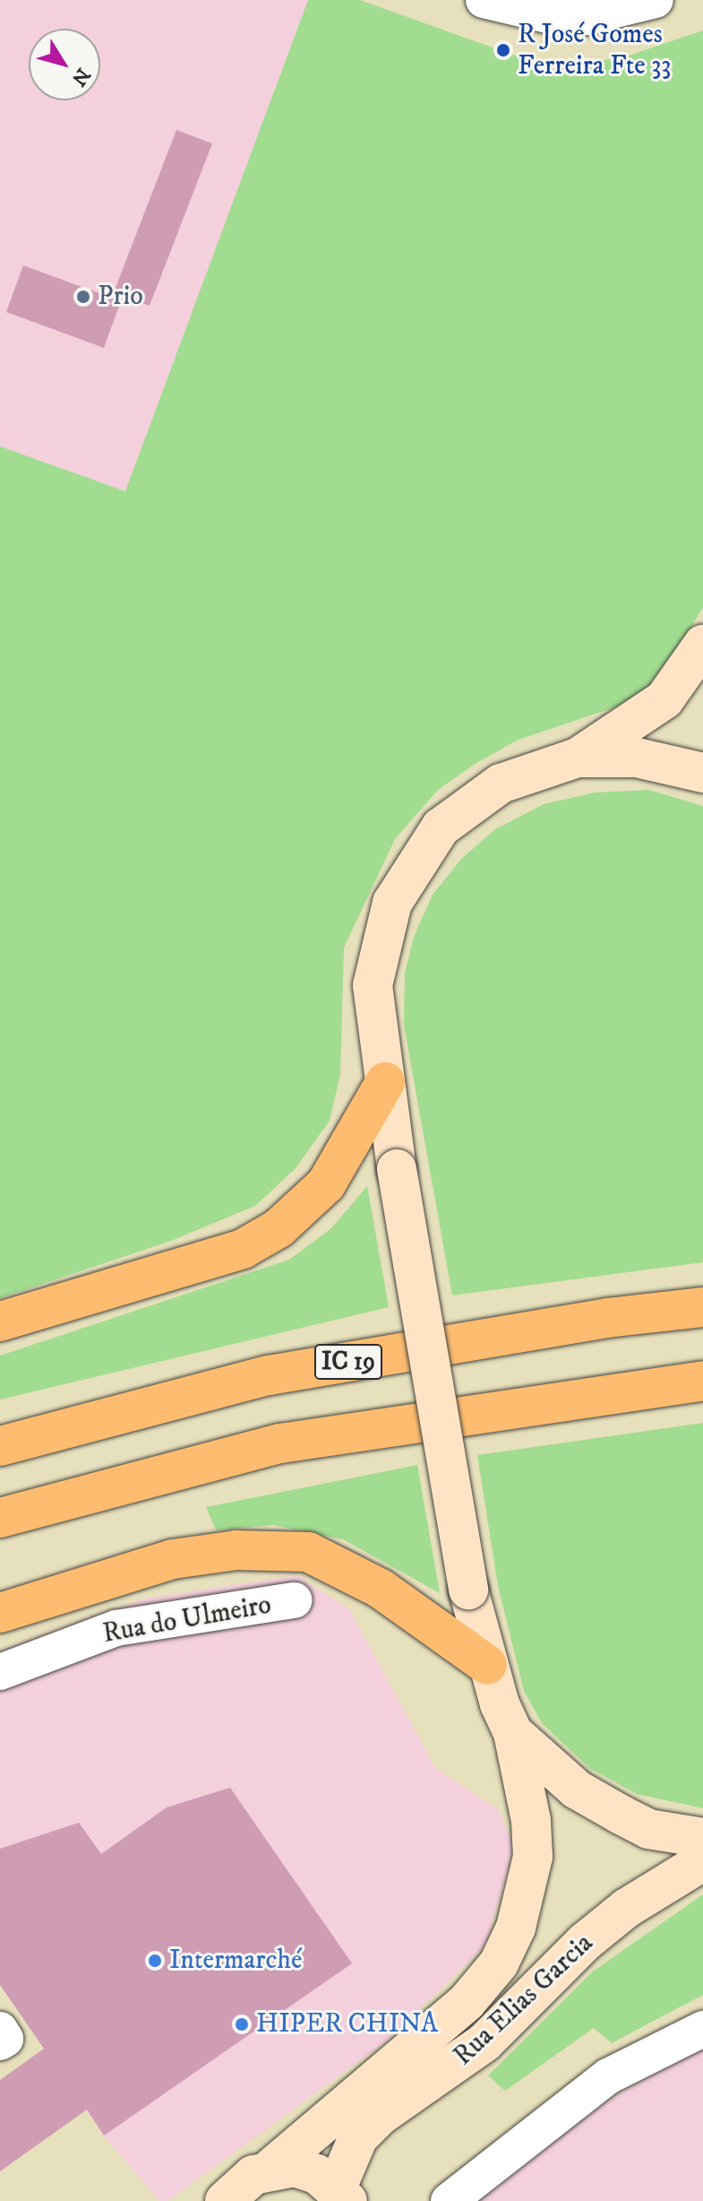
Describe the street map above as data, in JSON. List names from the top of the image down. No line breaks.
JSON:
{"streets":{"highway":["IC 19"],"street":["Rua do Ulmeiro","Rua Elias Garcia"]},"places":["R José Gomes Ferreira Fte 33","Prio","Intermarché","HIPER CHINA"],"north":"bottom right"}
